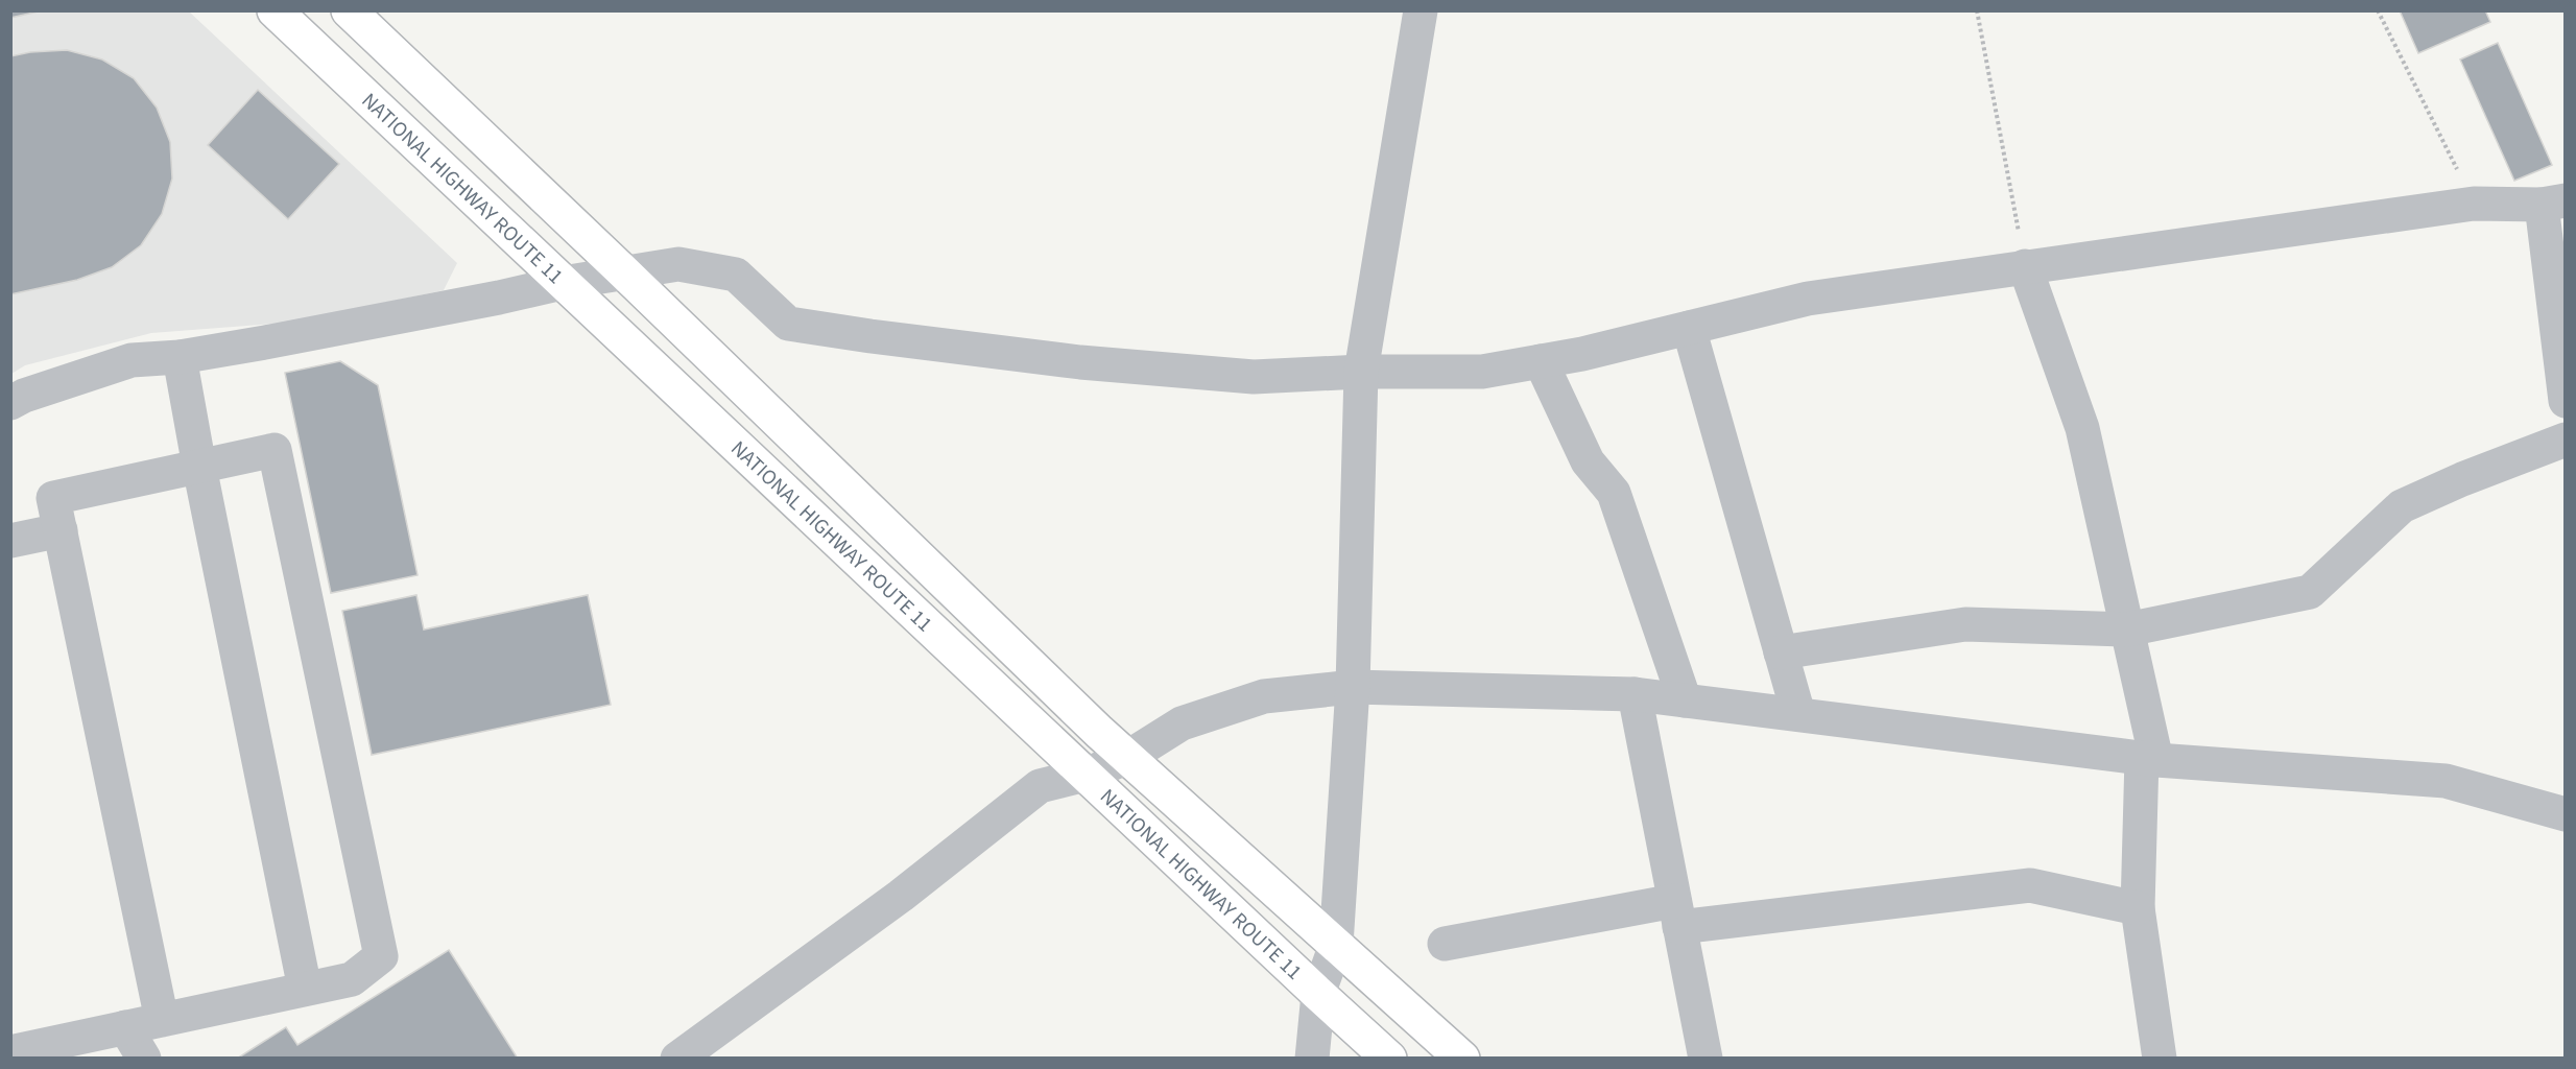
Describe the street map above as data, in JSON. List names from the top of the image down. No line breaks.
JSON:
{"streets":{"highway":["NATIONAL HIGHWAY ROUTE 11"]}}
